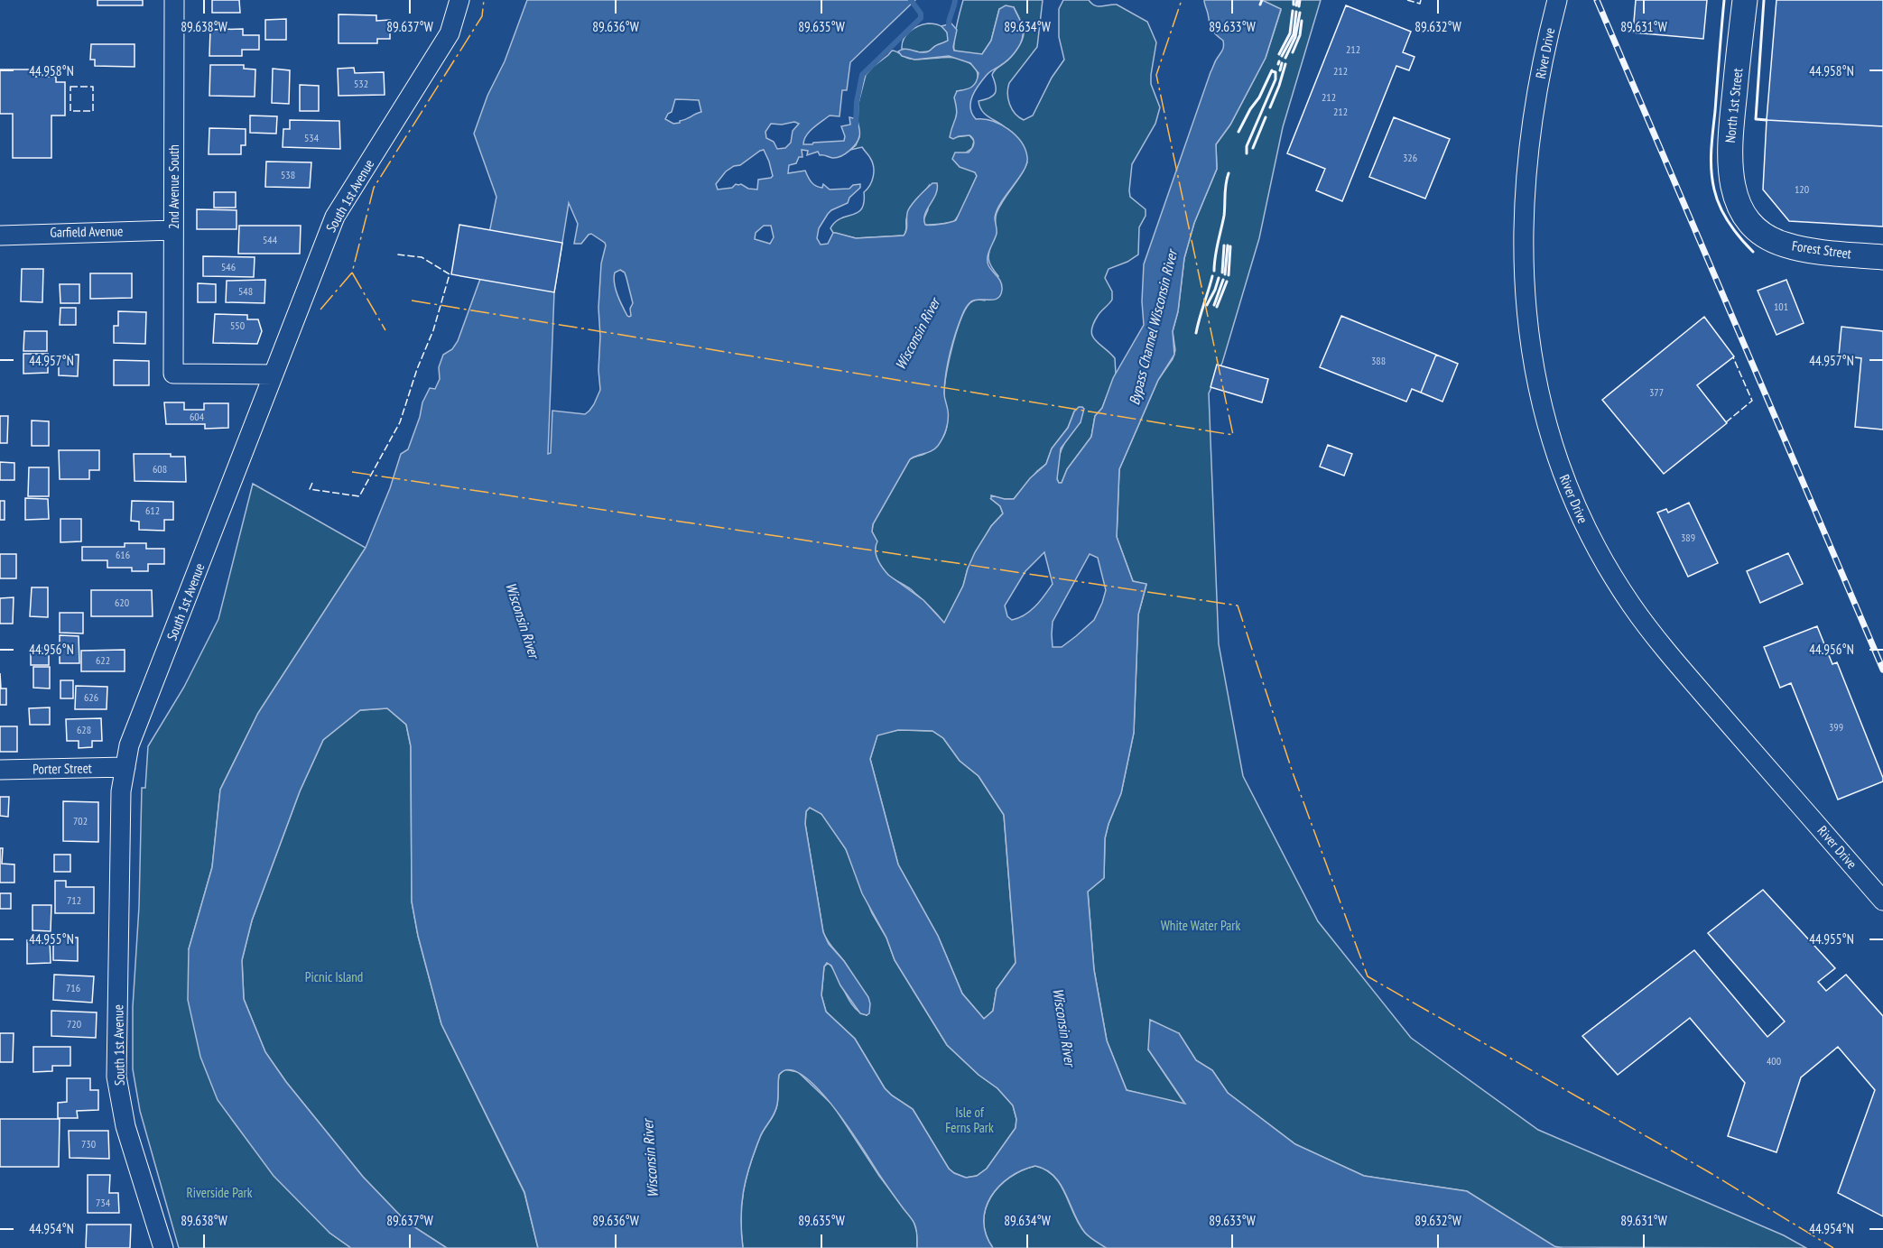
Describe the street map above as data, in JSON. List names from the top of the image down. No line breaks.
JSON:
{"streets":{"main road":["North 1st Street","Forest Street"],"street":["River Drive","2nd Avenue South","South 1st Avenue","Garfield Avenue","Porter Street"]},"crossings":[["North 1st Street","Forest Street"],["2nd Avenue South","South 1st Avenue"],["2nd Avenue South","Garfield Avenue"],["South 1st Avenue","Porter Street"]],"water":["Bypass Channel Wisconsin River","Wisconsin River"],"parks":["White Water Park","Picnic Island","Isle of Ferns Park","Riverside Park"],"house_numbers":["212","212","532","212","212","534","326","538","120","544","546","548","101","550","388","377","604","608","612","389","616","620","622","626","399","628","702","712","716","720","400","730","734"],"coordinates":["89.638°W","89.637°W","89.636°W","89.635°W","89.634°W","89.633°W","89.632°W","89.631°W","44.958°N","44.957°N","44.956°N","44.955°N","44.954°N"]}
